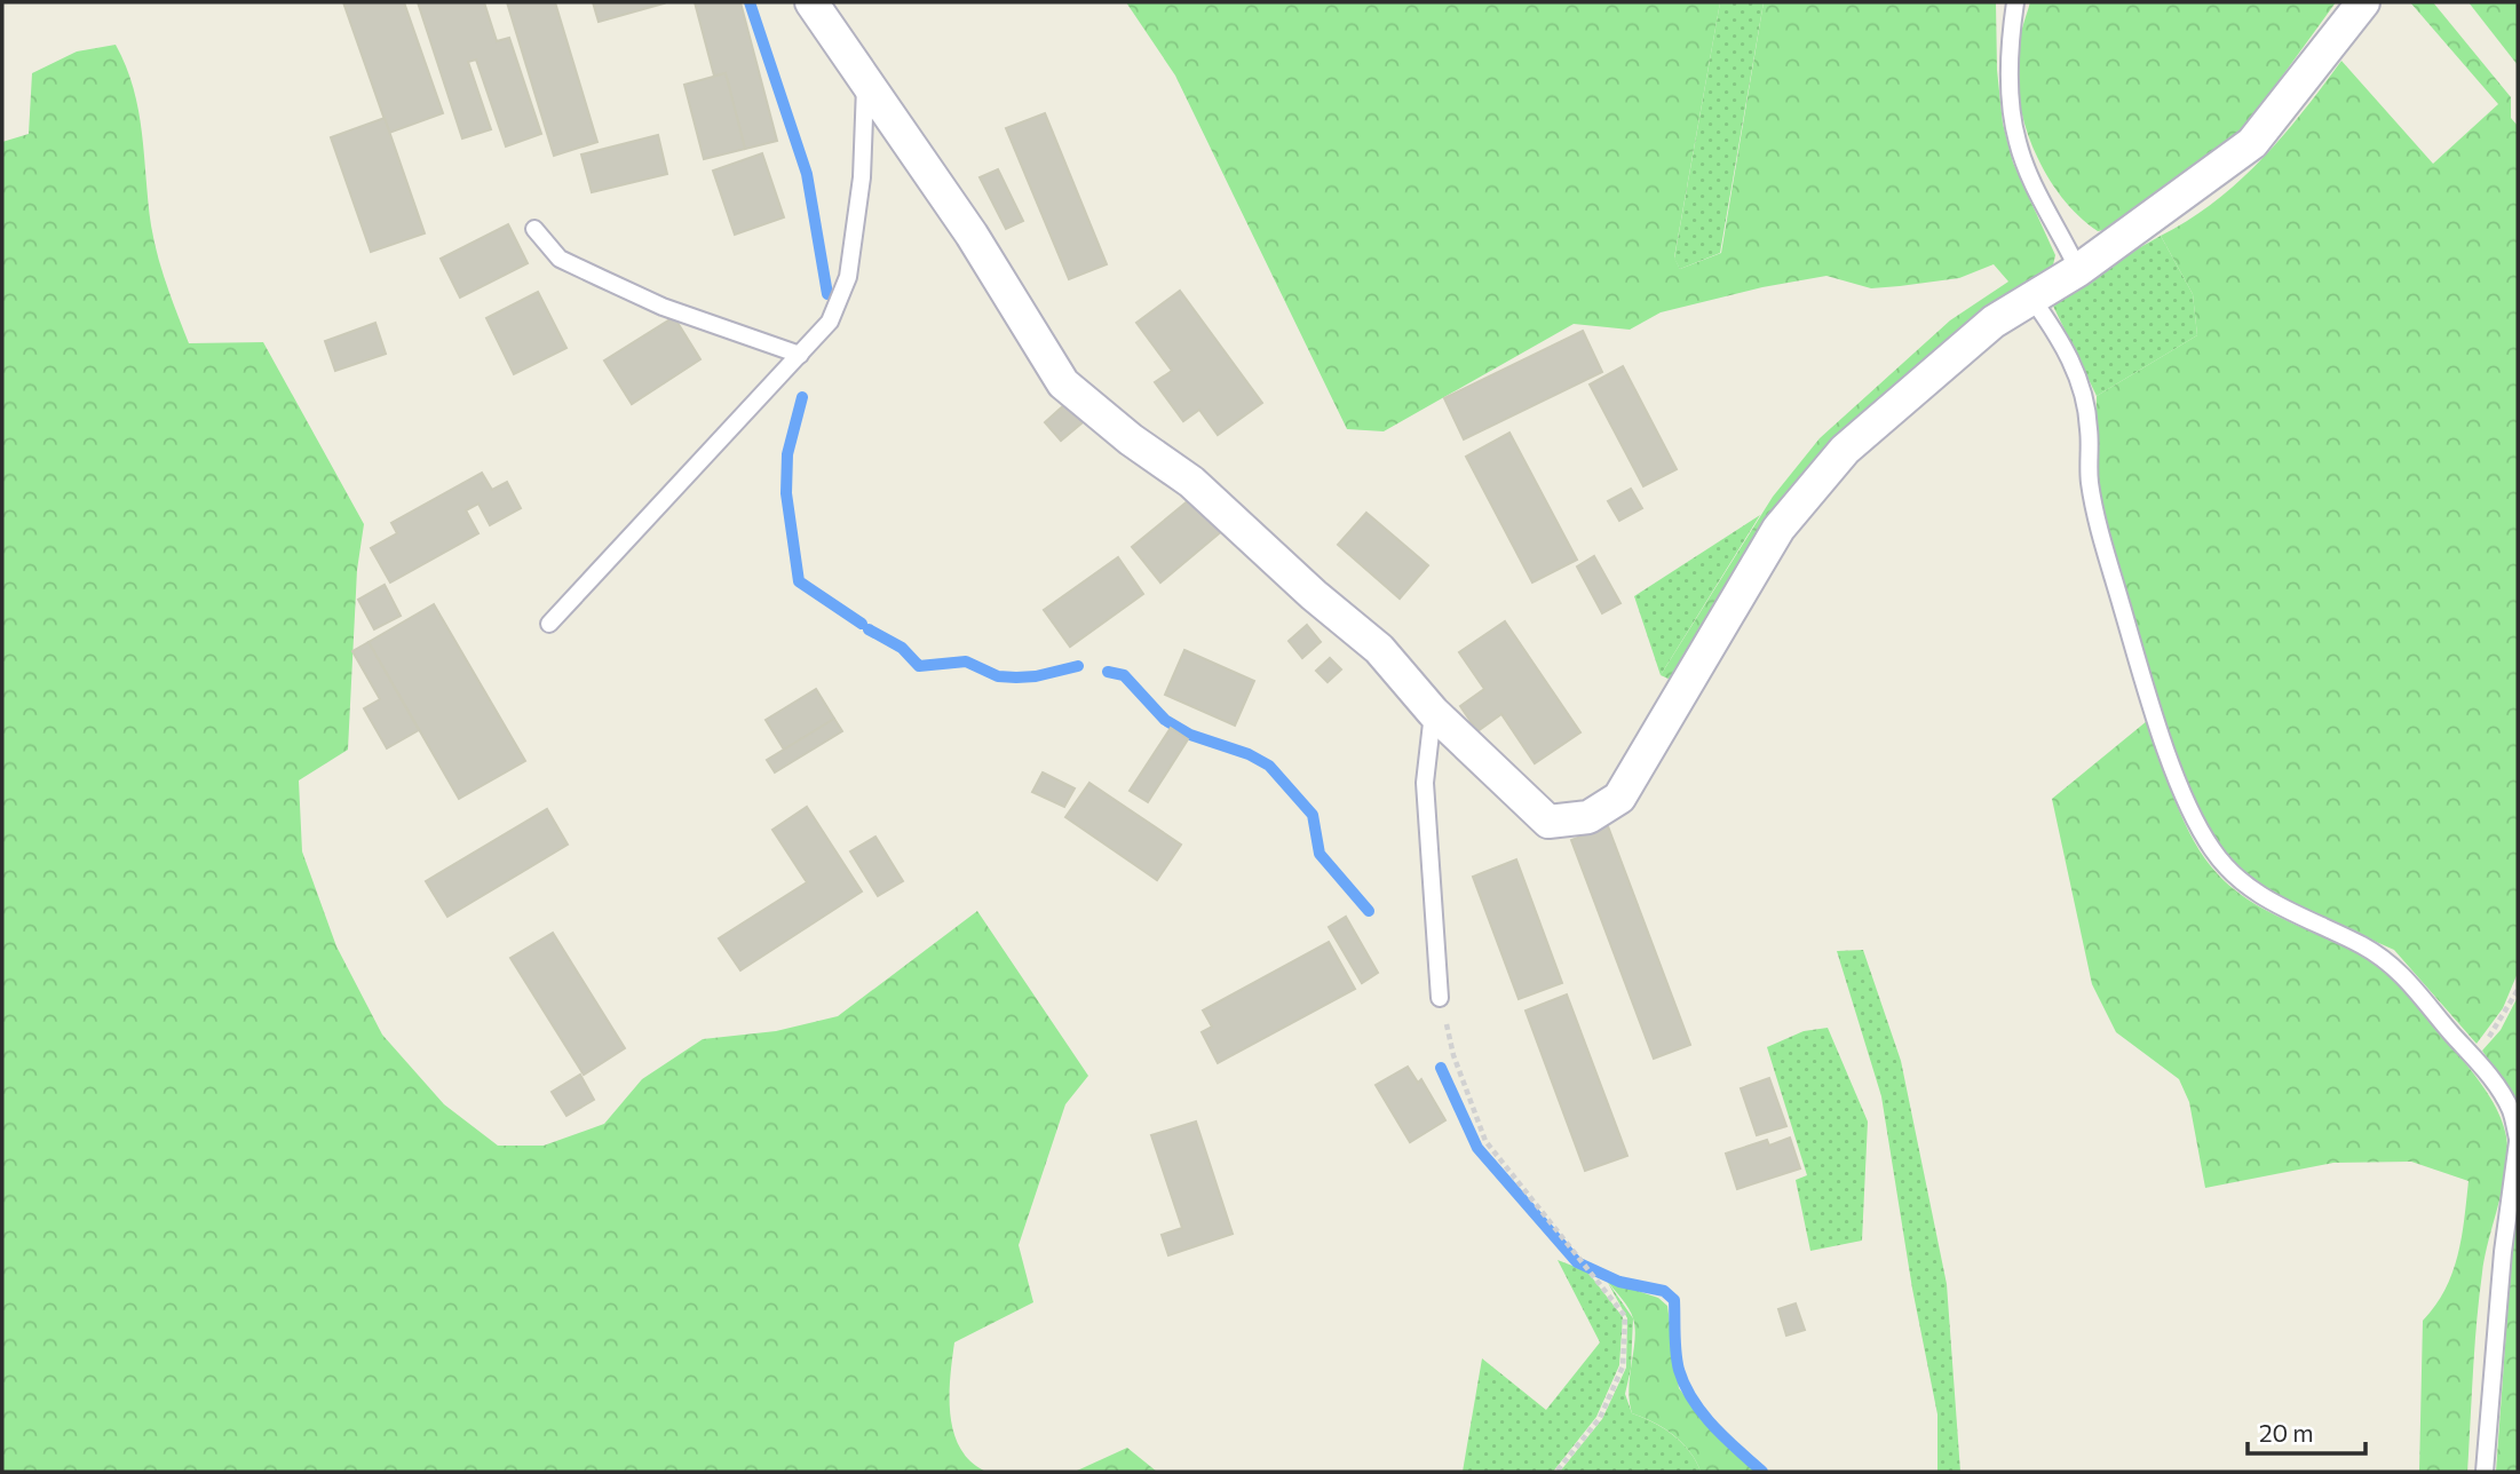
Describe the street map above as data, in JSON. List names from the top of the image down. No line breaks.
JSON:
{"scale_bar":"20 m"}
